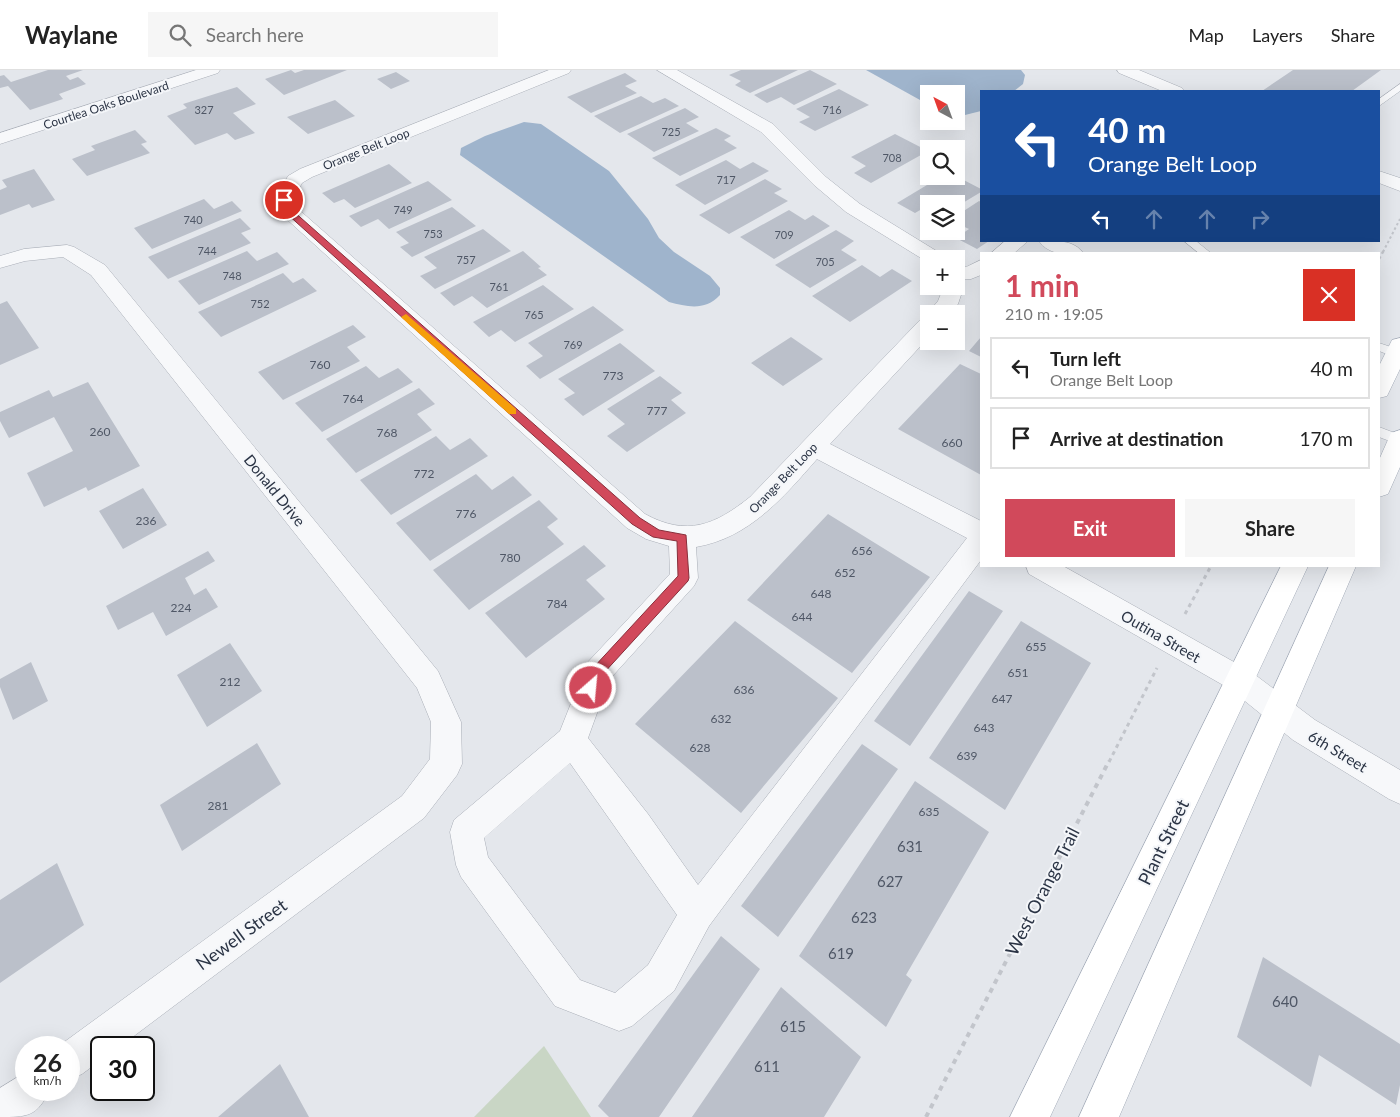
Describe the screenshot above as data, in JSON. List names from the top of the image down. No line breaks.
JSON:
{"streets":{"main road":["Plant Street"],"street":["Courtlea Oaks Boulevard","Orange Belt Loop","Donald Drive","Outina Street","6th Street","Newell Street"],"path":["West Orange Trail"]},"crossings":[["Donald Drive","Newell Street"],["Outina Street","6th Street"],["Outina Street","Plant Street"]],"house_numbers":["327","716","725","708","717","749","740","753","709","744","757","705","748","761","752","765","769","760","773","764","777","260","768","660","772","776","236","656","780","652","648","784","224","644","655","651","212","636","647","632","643","628","639","281","635","631","627","623","619","640","615","611"],"north":"top left","page":{"header":"Waylane","search":"Search here","nav":["Map","Layers","Share"],"map_buttons":["+","−"],"turn":["40 m","Orange Belt Loop"],"heading":["1 min","210 m · 19:05"],"list":[{"name":"Turn left","note":"Orange Belt Loop","value":"40 m"},{"name":"Arrive at destination","value":"170 m"}],"buttons":["Exit","Share"],"speed":"26 km/h","limit":"30"}}
